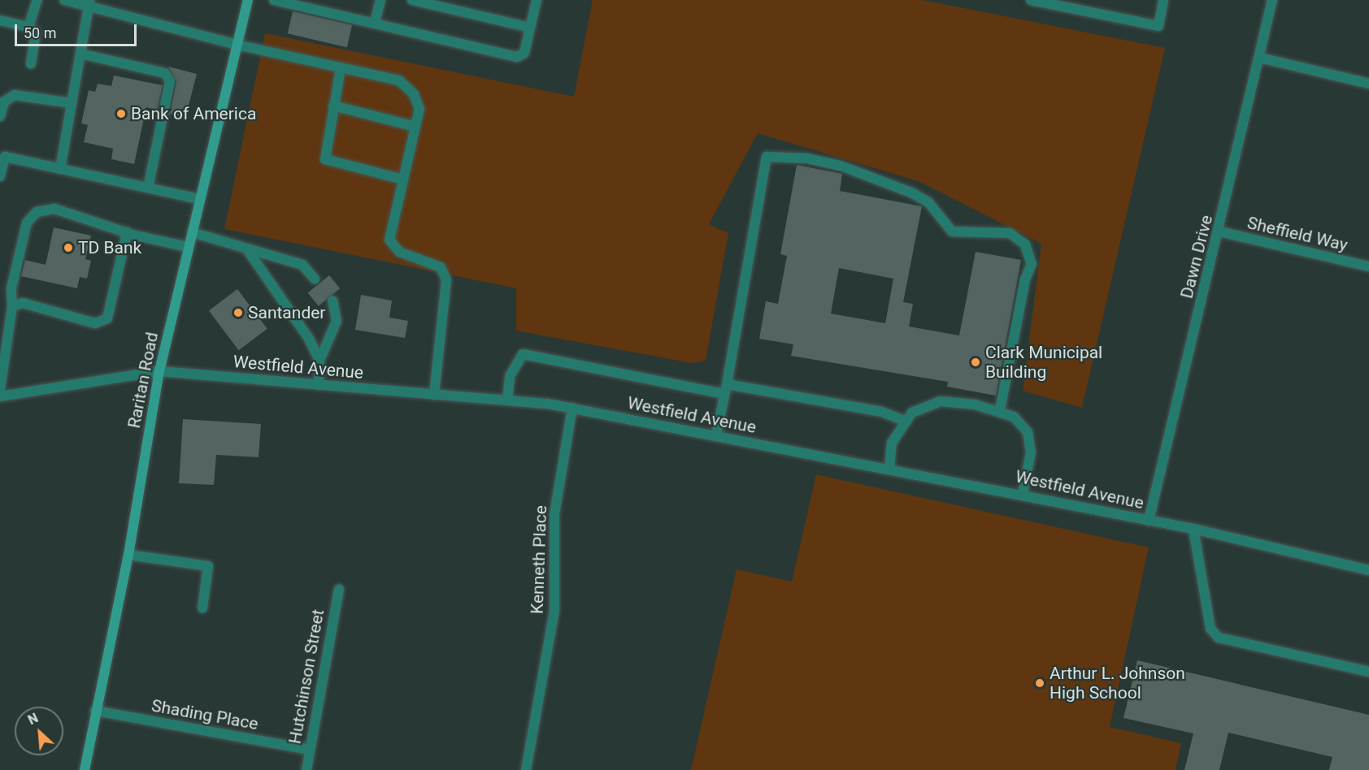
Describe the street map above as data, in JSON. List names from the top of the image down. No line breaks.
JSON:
{"streets":{"main road":["Raritan Road"],"street":["Sheffield Way","Dawn Drive","Westfield Avenue","Kenneth Place","Hutchinson Street","Shading Place"]},"crossings":[["Sheffield Way","Dawn Drive"],["Dawn Drive","Westfield Avenue"],["Westfield Avenue","Raritan Road"],["Westfield Avenue","Kenneth Place"],["Raritan Road","Shading Place"],["Hutchinson Street","Shading Place"]],"places":["Bank of America","TD Bank","Santander","Clark Municipal Building","Arthur L. Johnson High School"],"scale_bar":"50 m","north":"top left"}
